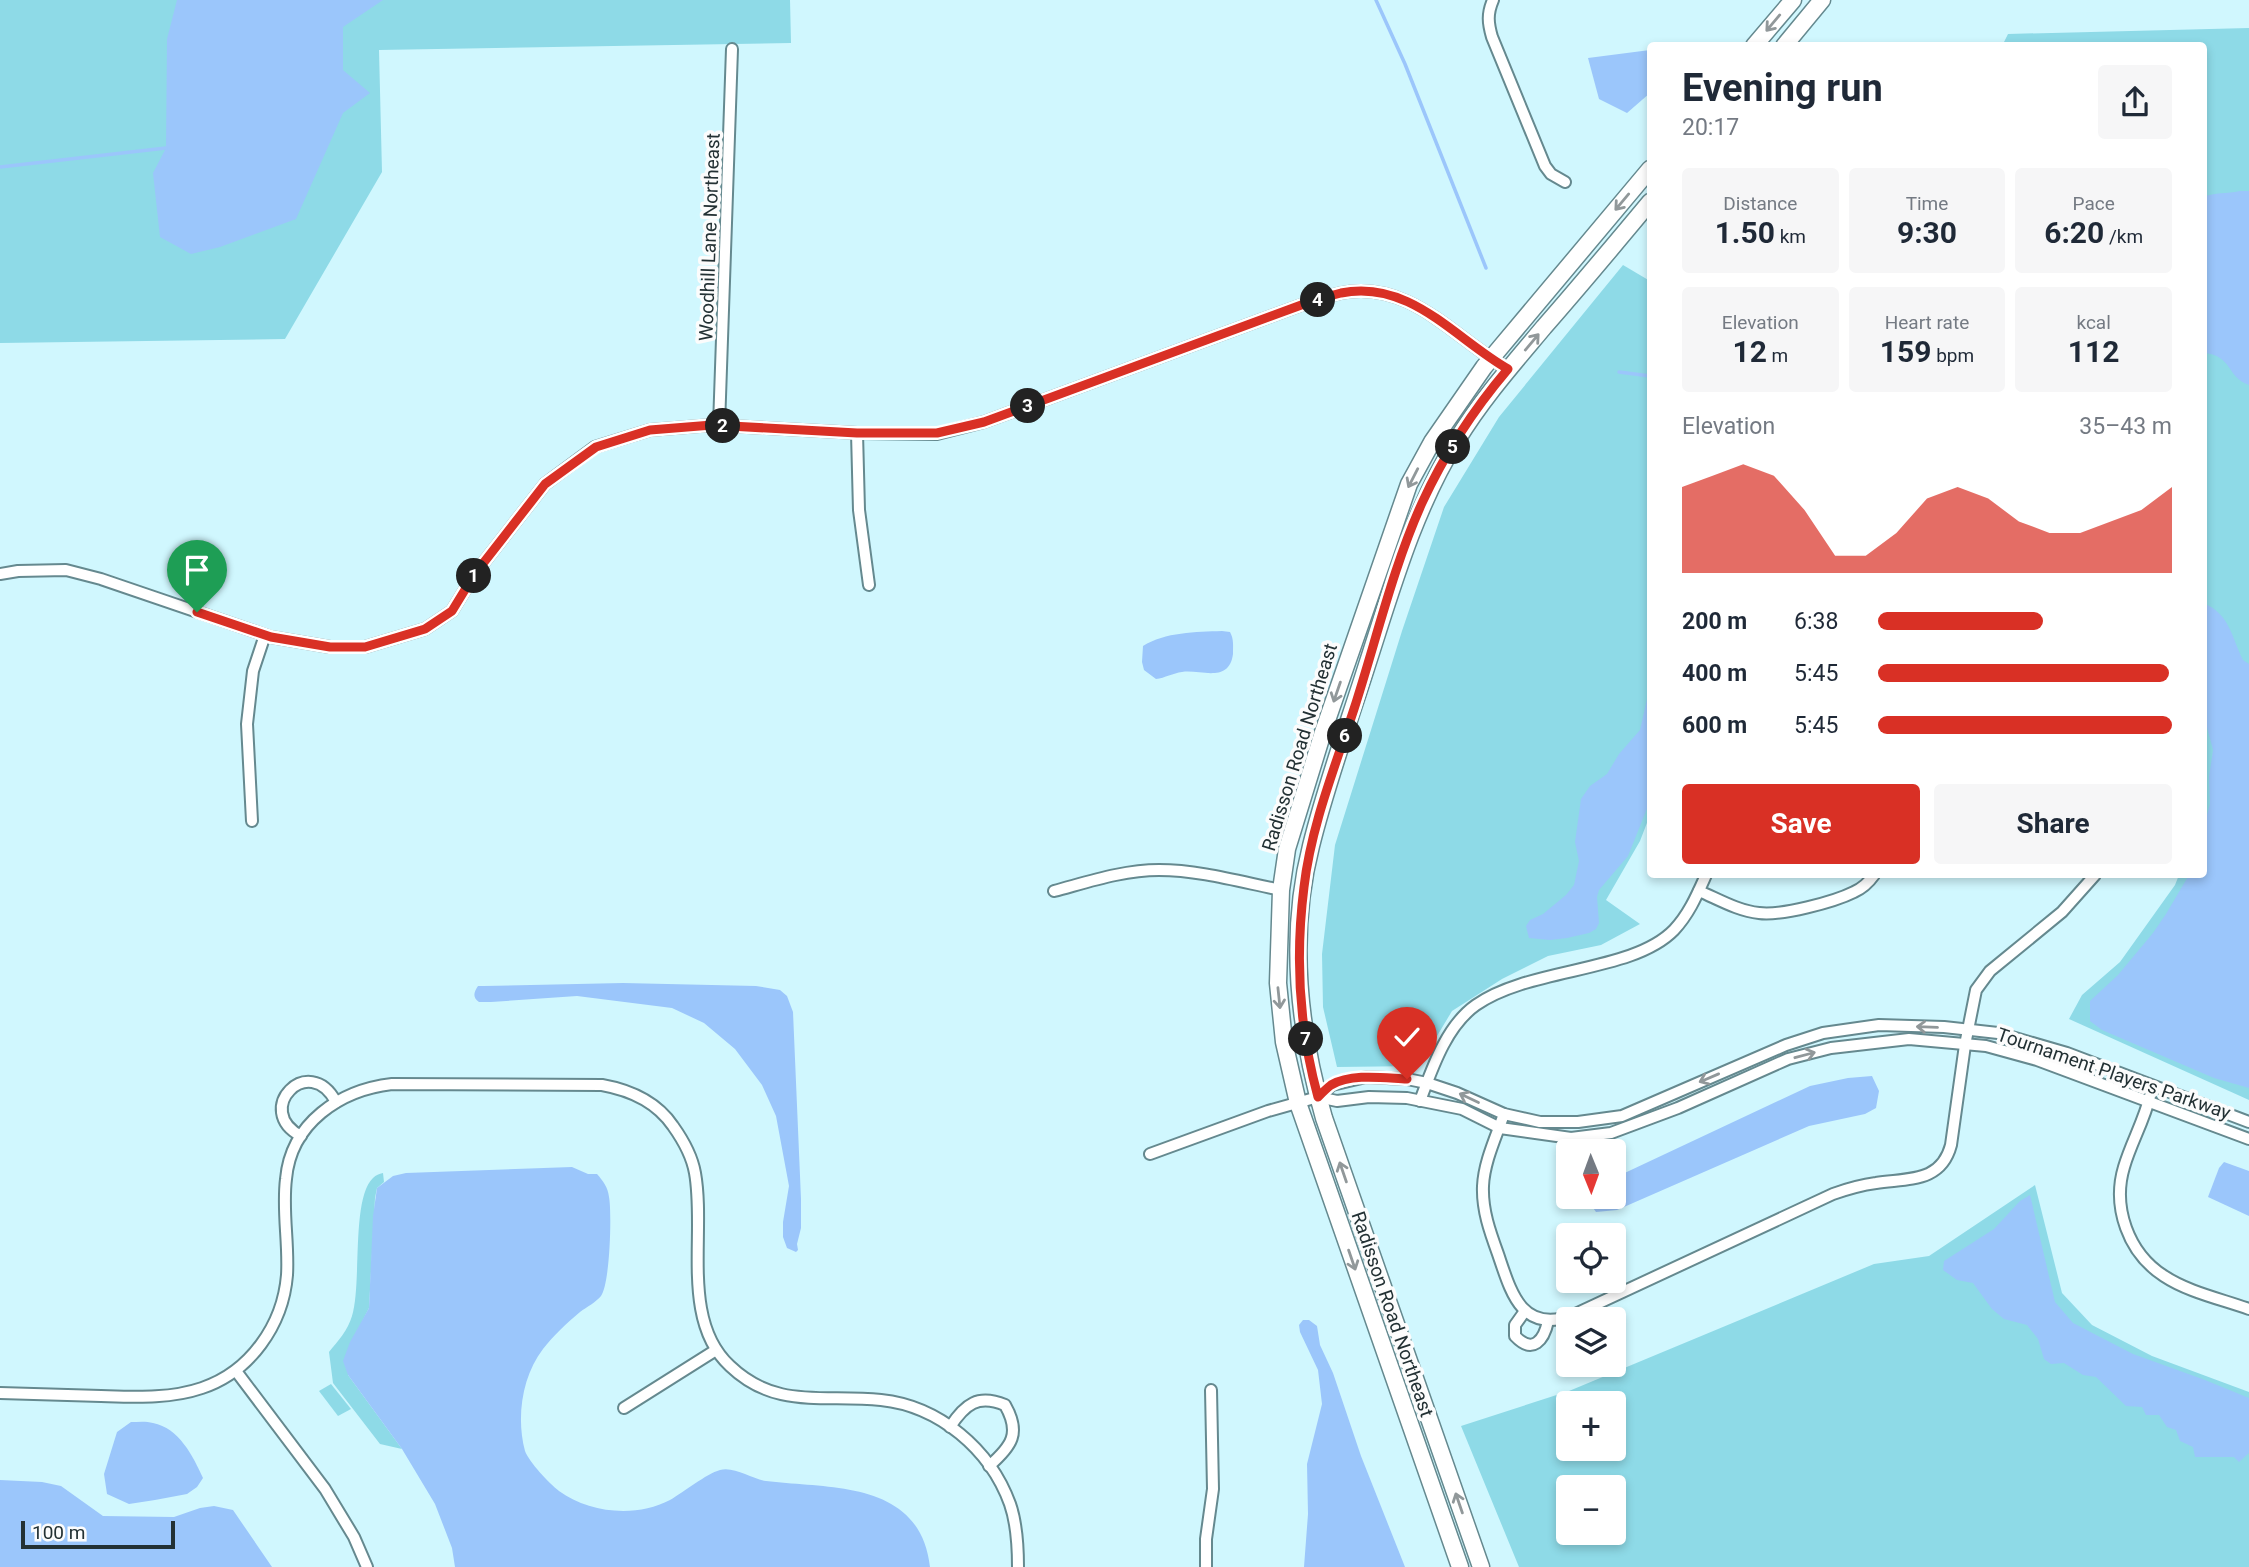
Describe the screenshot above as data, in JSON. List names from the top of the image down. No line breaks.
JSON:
{"streets":{"main road":["Radisson Road Northeast"],"street":["Woodhill Lane Northeast","Tournament Players Parkway"]},"crossings":[["Radisson Road Northeast","Tournament Players Parkway"]],"scale_bar":"100 m","north":"bottom","page":{"heading":["Evening run","20:17"],"stats":[["Distance","1.50 km"],["Time","9:30"],["Pace","6:20 /km"],["Elevation","12 m"],["Heart rate","159 bpm"],["kcal","112"]],"pins":["4","3","2","5","1","6","7"],"chart":["Elevation","35–43 m"],"list":[{"name":"200 m","note":"6:38"},{"name":"400 m","note":"5:45"},{"name":"600 m","note":"5:45"}],"buttons":["Save","Share"],"map_buttons":["+","−"],"scale":"100 m"}}
